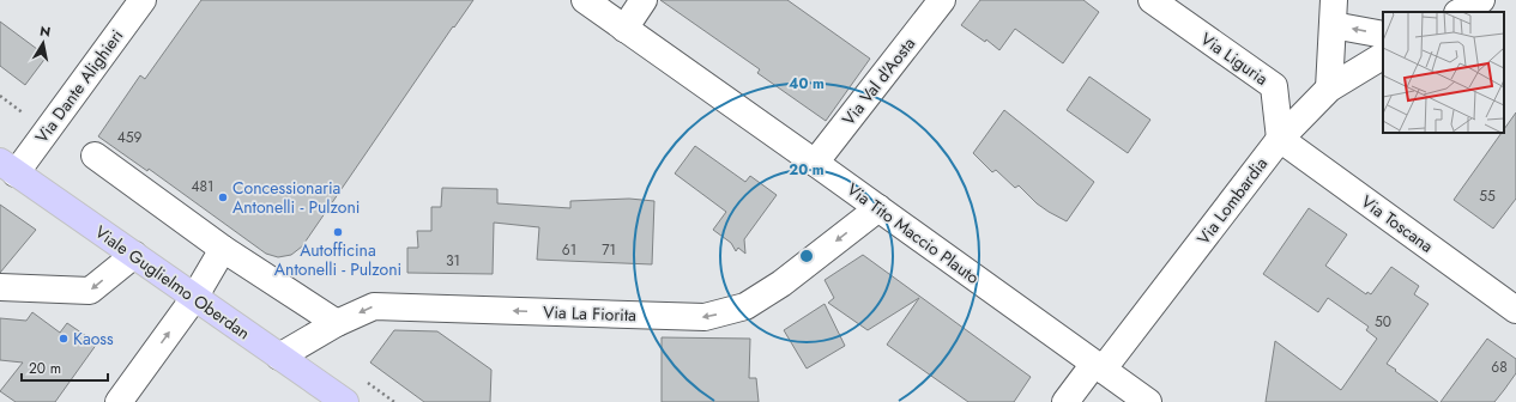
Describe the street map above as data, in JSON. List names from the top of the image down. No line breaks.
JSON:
{"streets":{"main road":["Viale Guglielmo Oberdan"],"street":["Via Liguria","Via Val d'Aosta","Via Dante Alighieri","Via Lombardia","Via Toscana","Via Tito Maccio Plauto","Via La Fiorita"]},"crossings":[["Via Liguria","Via Lombardia"],["Via Liguria","Via Toscana"],["Via Val d'Aosta","Via Tito Maccio Plauto"],["Via Dante Alighieri","Viale Guglielmo Oberdan"],["Via Lombardia","Via Toscana"],["Via Lombardia","Via Tito Maccio Plauto"],["Via Tito Maccio Plauto","Via La Fiorita"],["Viale Guglielmo Oberdan","Via La Fiorita"]],"one_way":["Via La Fiorita"],"places":["Concessionaria Antonelli - Pulzoni","Autofficina Antonelli - Pulzoni","Kaoss"],"house_numbers":["459","481","55","61","71","31","50","68"],"scale_bar":"20 m","north":"top","rings":["40 m","20 m"]}
